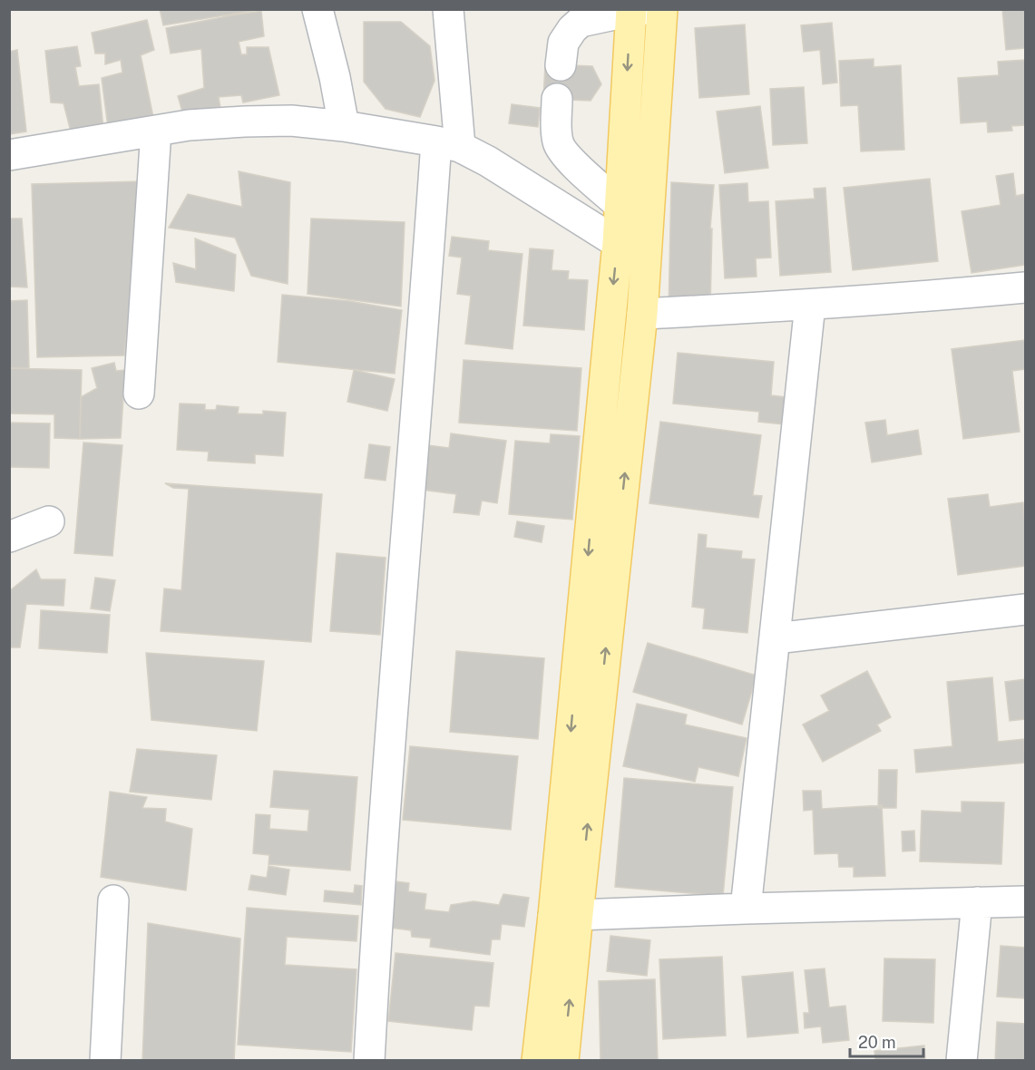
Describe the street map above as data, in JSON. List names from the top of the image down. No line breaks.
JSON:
{"scale_bar":"20 m"}
